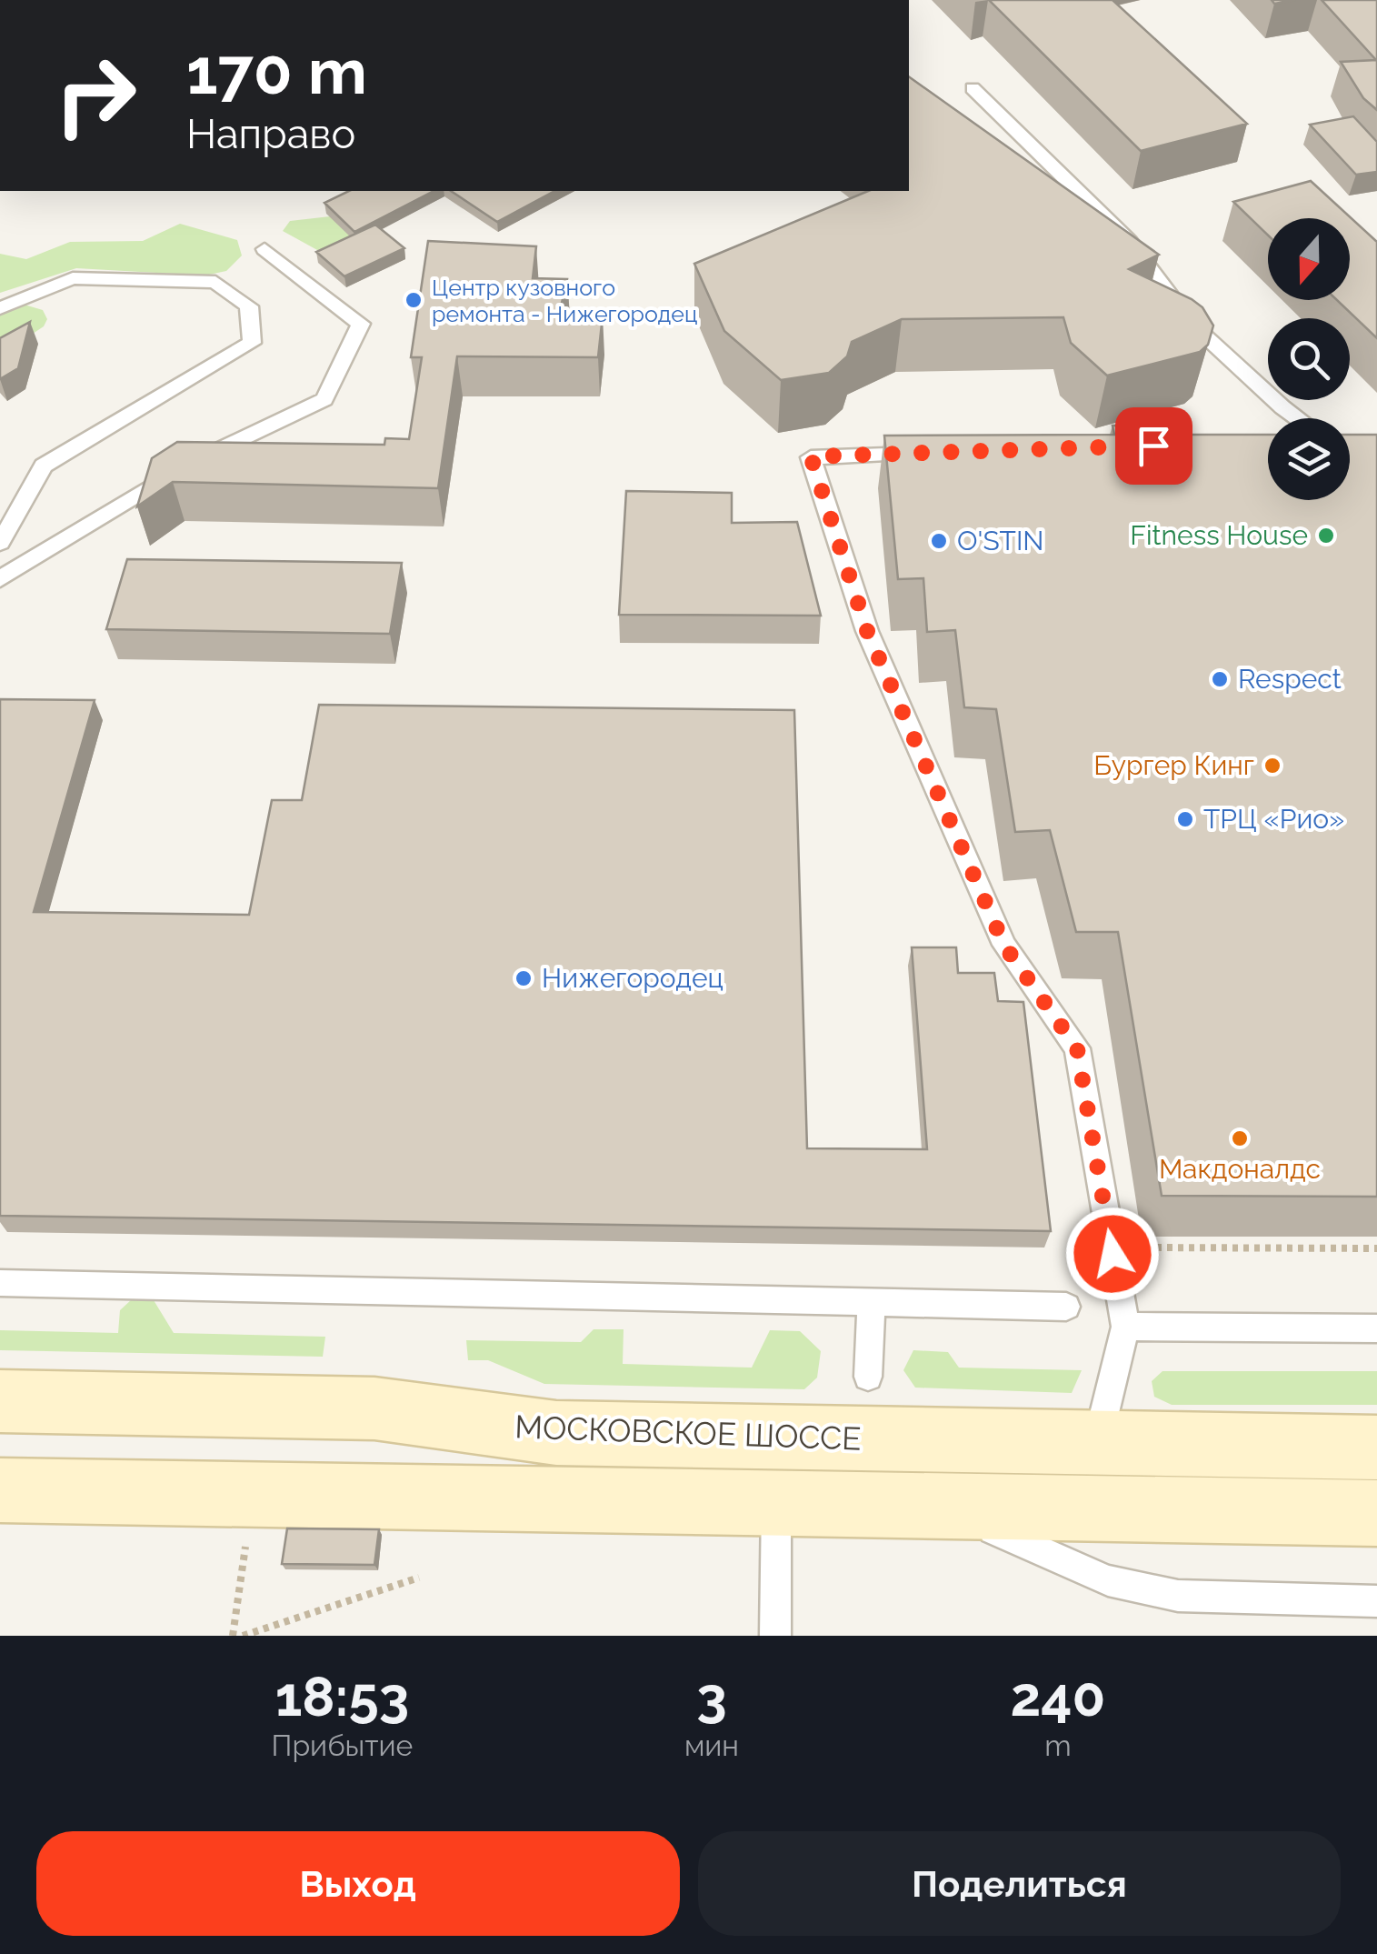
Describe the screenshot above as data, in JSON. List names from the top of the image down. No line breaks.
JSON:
{"streets":{"main road":["МОСКОВСКОЕ ШОССЕ"]},"places":["Центр кузовного ремонта - Нижегородец","Fitness House","O'STIN","Respect","Бургер Кинг","ТРЦ «Рио»","Нижегородец","Макдоналдс"],"north":"bottom","page":{"turn":["170 m","Направо"],"eta":["18:53","Прибытие","3","мин","240","m"],"buttons":["Выход","Поделиться"]}}
